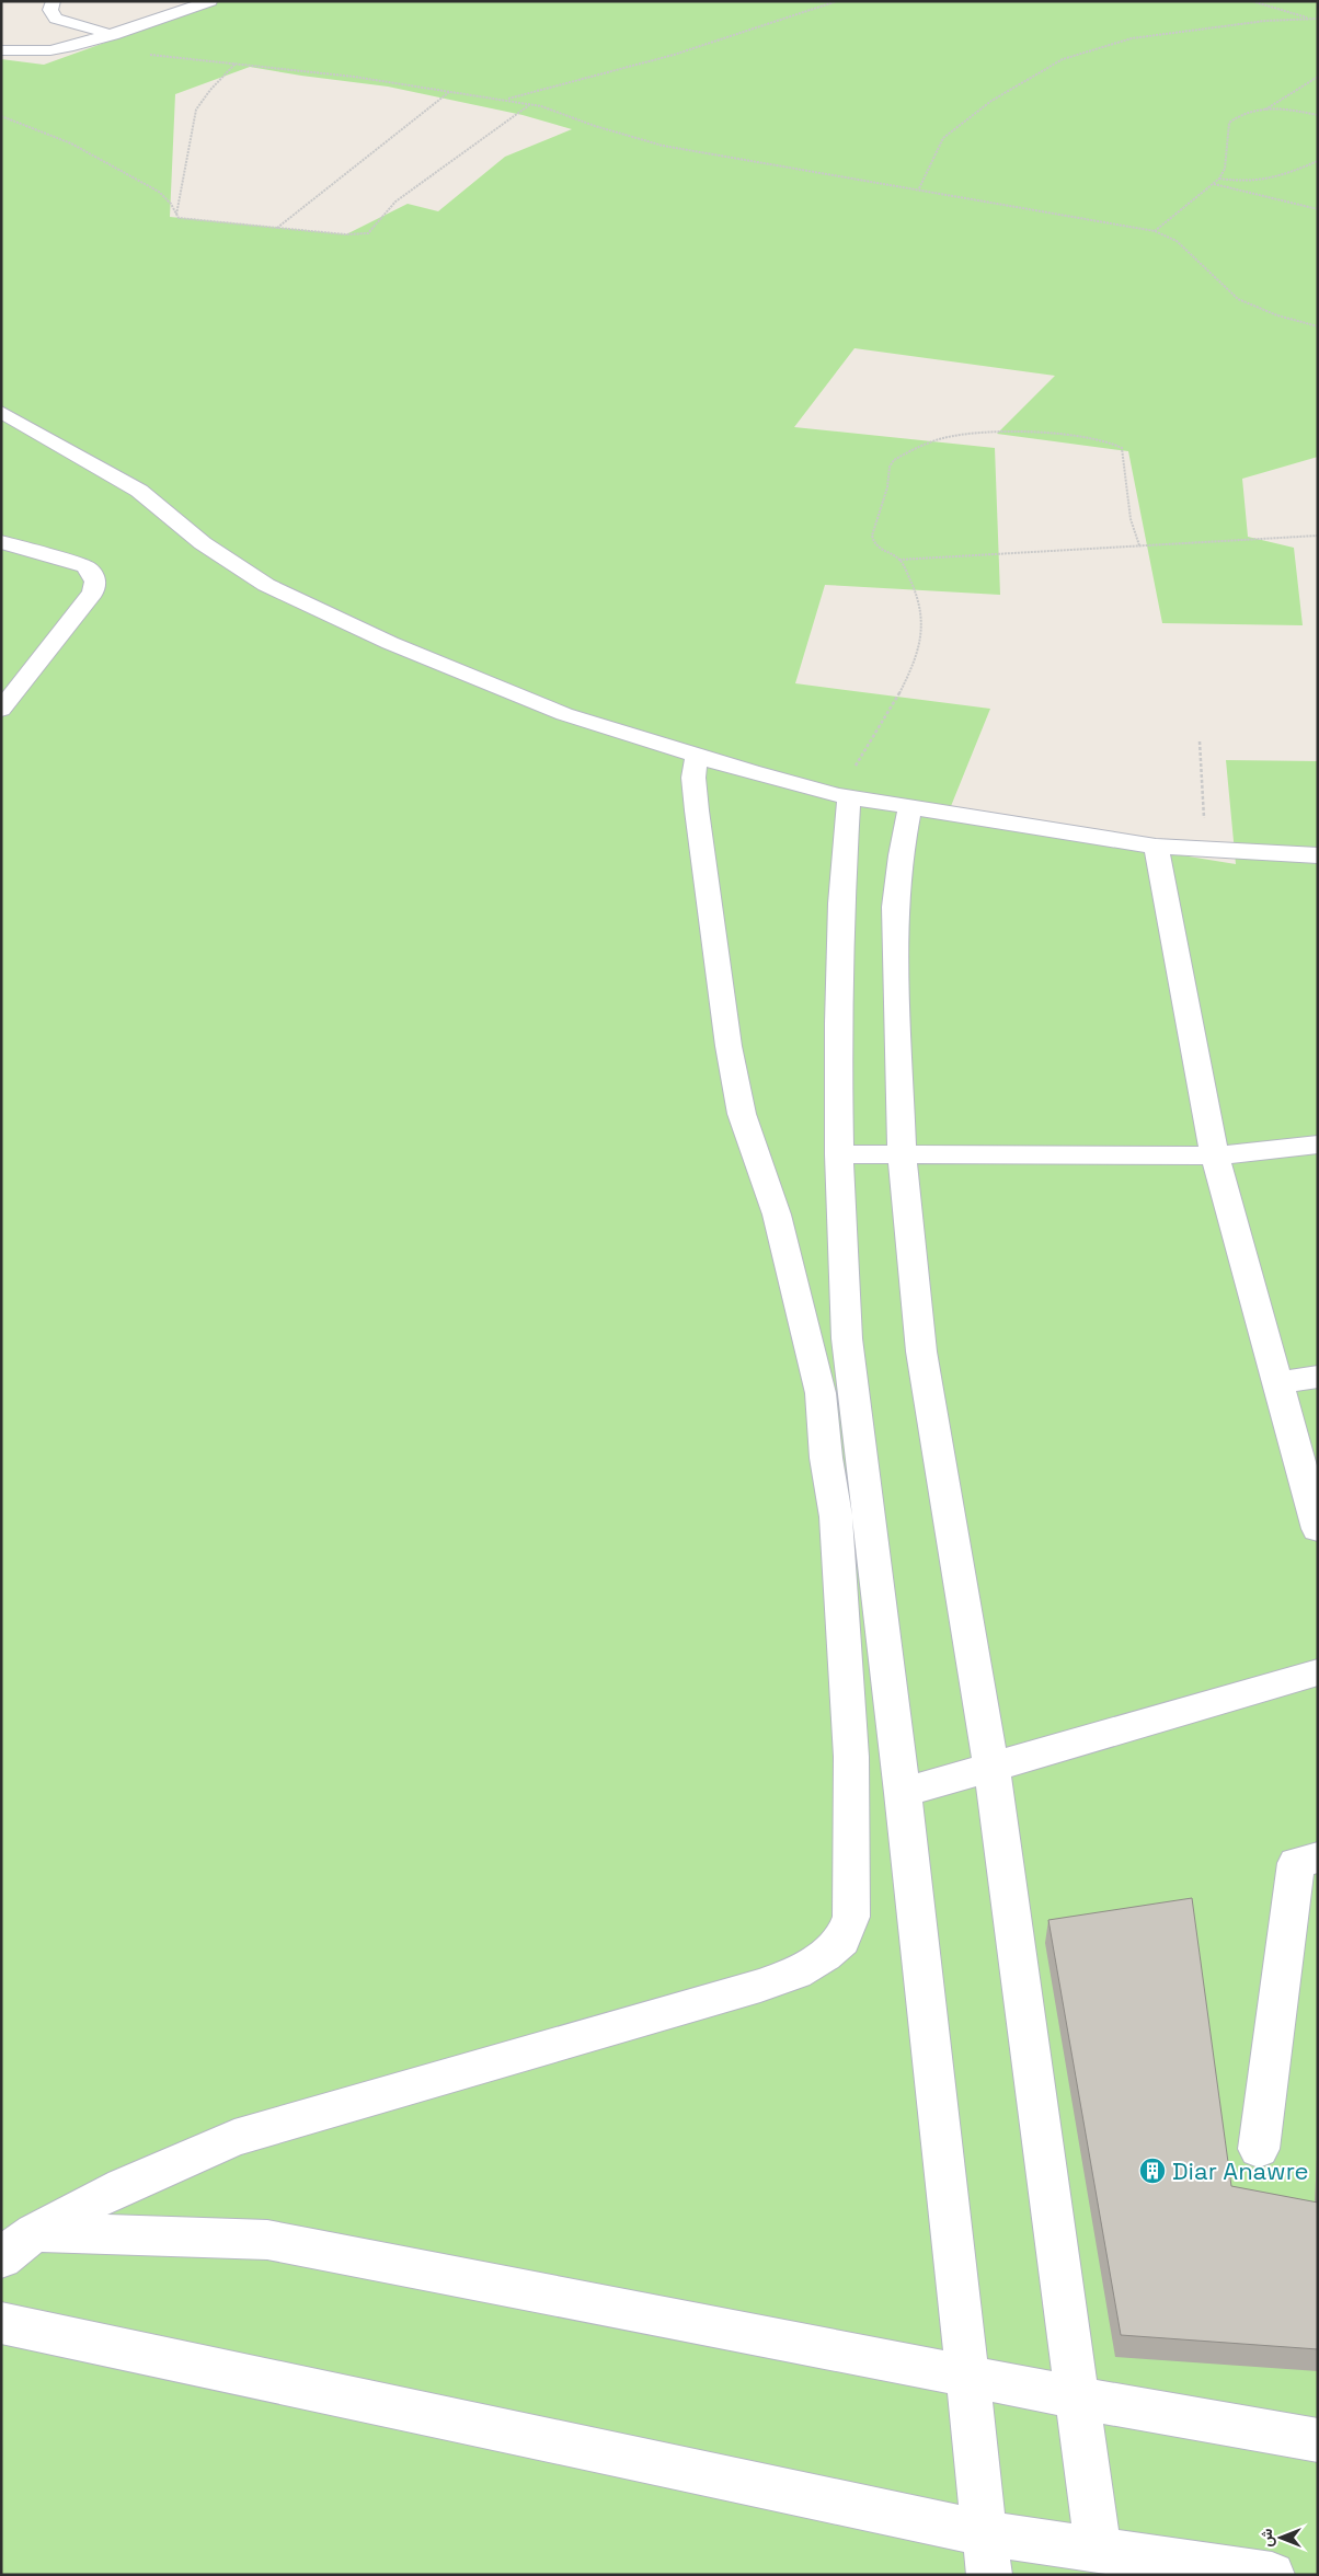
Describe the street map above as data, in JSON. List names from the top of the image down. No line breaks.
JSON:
{"places":{"building":["Diar Anawre"]},"north":"left"}
